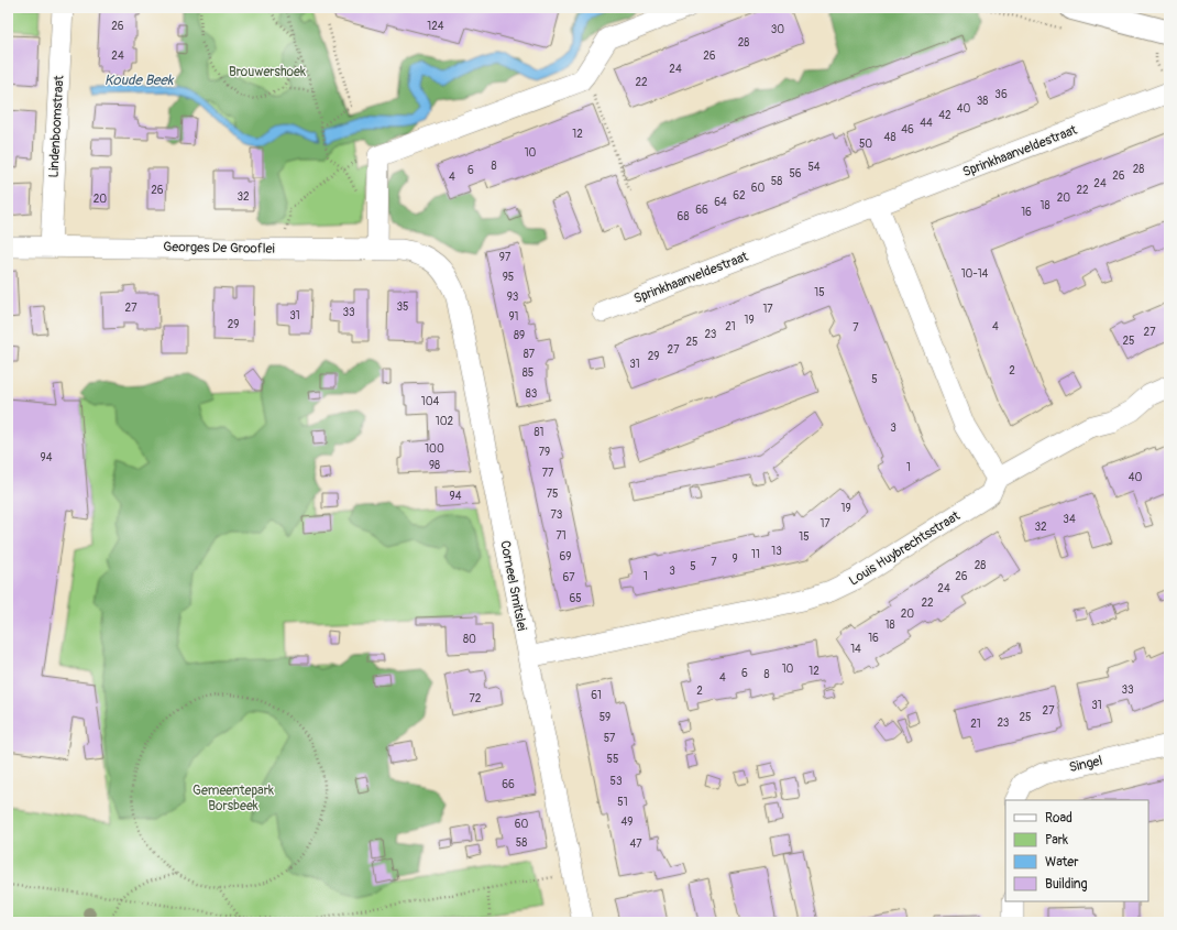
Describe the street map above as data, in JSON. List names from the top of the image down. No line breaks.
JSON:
{"streets":{"street":["Lindenboomstraat","Sprinkhaanveldestraat","Georges De Grooflei","Louis Huybrechtsstraat","Corneel Smitslei","Singel"]},"crossings":[["Lindenboomstraat","Georges De Grooflei"],["Georges De Grooflei","Corneel Smitslei"],["Louis Huybrechtsstraat","Corneel Smitslei"]],"water":["Koude Beek"],"parks":["Brouwershoek","Gemeentepark Borsbeek"],"house_numbers":["26","124","30","28","24","26","24","22","36","38","40","42","44","46","12","48","50","10","8","54","28","6","56","26","4","58","24","60","26","22","62","32","20","20","64","18","66","16","68","97","10-14","95","15","93","35","27","17","33","31","91","19","29","21","4","7","27","23","89","25","25","27","87","29","31","2","85","5","83","104","102","3","81","100","79","94","98","1","77","40","75","94","19","73","34","17","32","71","15","13","11","69","9","7","28","5","3","1","26","67","24","65","22","20","18","16","80","14","10","12","6","8","4","33","2","61","72","31","27","59","25","23","21","57","55","53","66","51","49","60","58","47"],"legend":["Road","Park","Water","Building"]}
